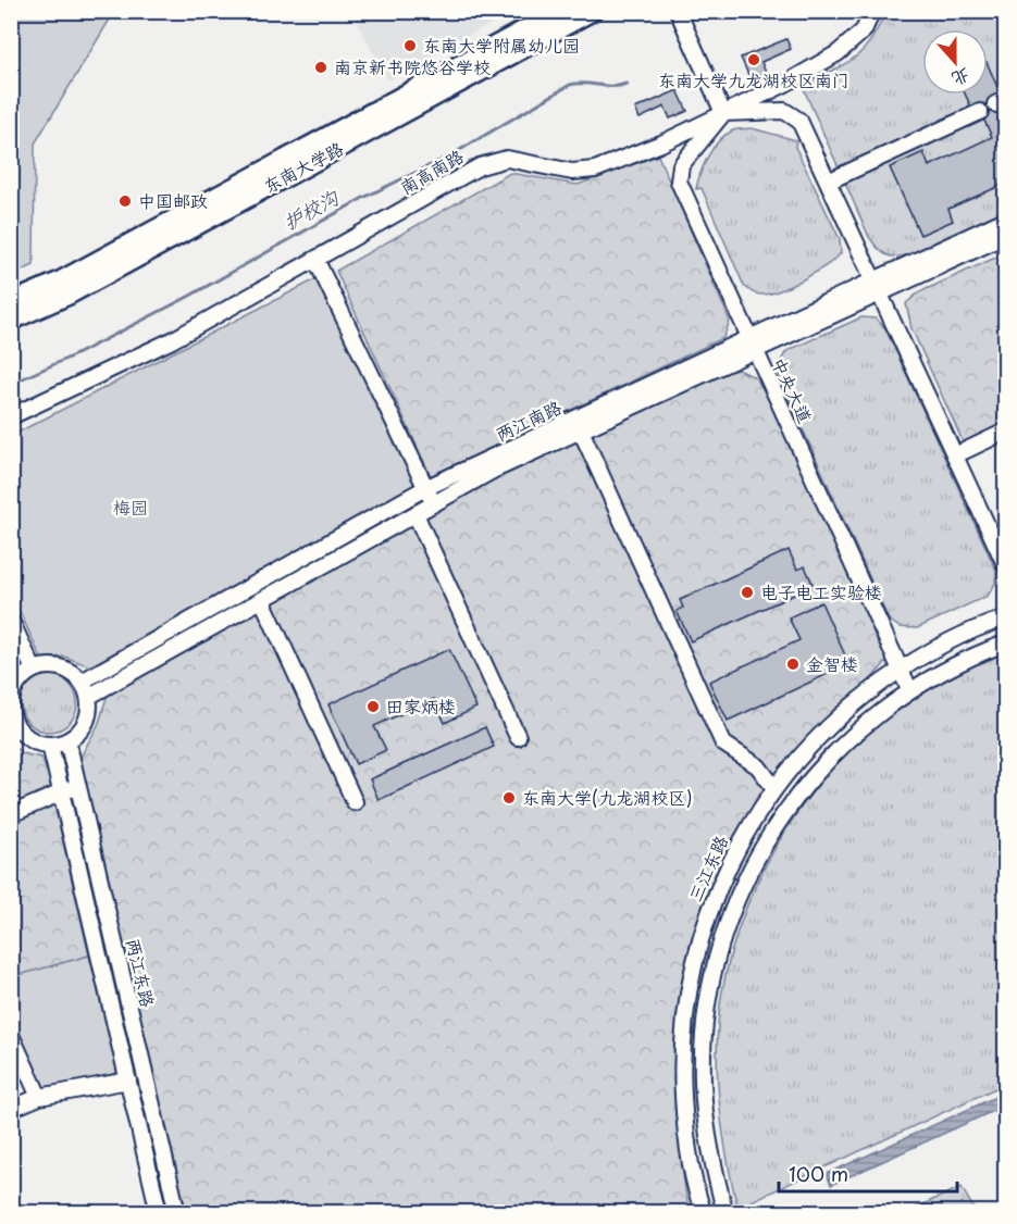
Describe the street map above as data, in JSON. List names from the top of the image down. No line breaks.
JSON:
{"streets":{"main road":["东南大学路"],"street":["南高南路","中央大道","两江南路","三江东路","两江东路"]},"crossings":[["南高南路","中央大道"],["中央大道","两江南路"],["中央大道","三江东路"],["两江南路","两江东路"]],"water":["护校沟"],"parks":["梅园"],"places":["东南大学附属幼儿园","东南大学九龙湖校区南门","南京新书院悠谷学校","中国邮政","电子电工实验楼","金智楼","田家炳楼","东南大学(九龙湖校区)"],"scale_bar":"100 m","north":"bottom"}
